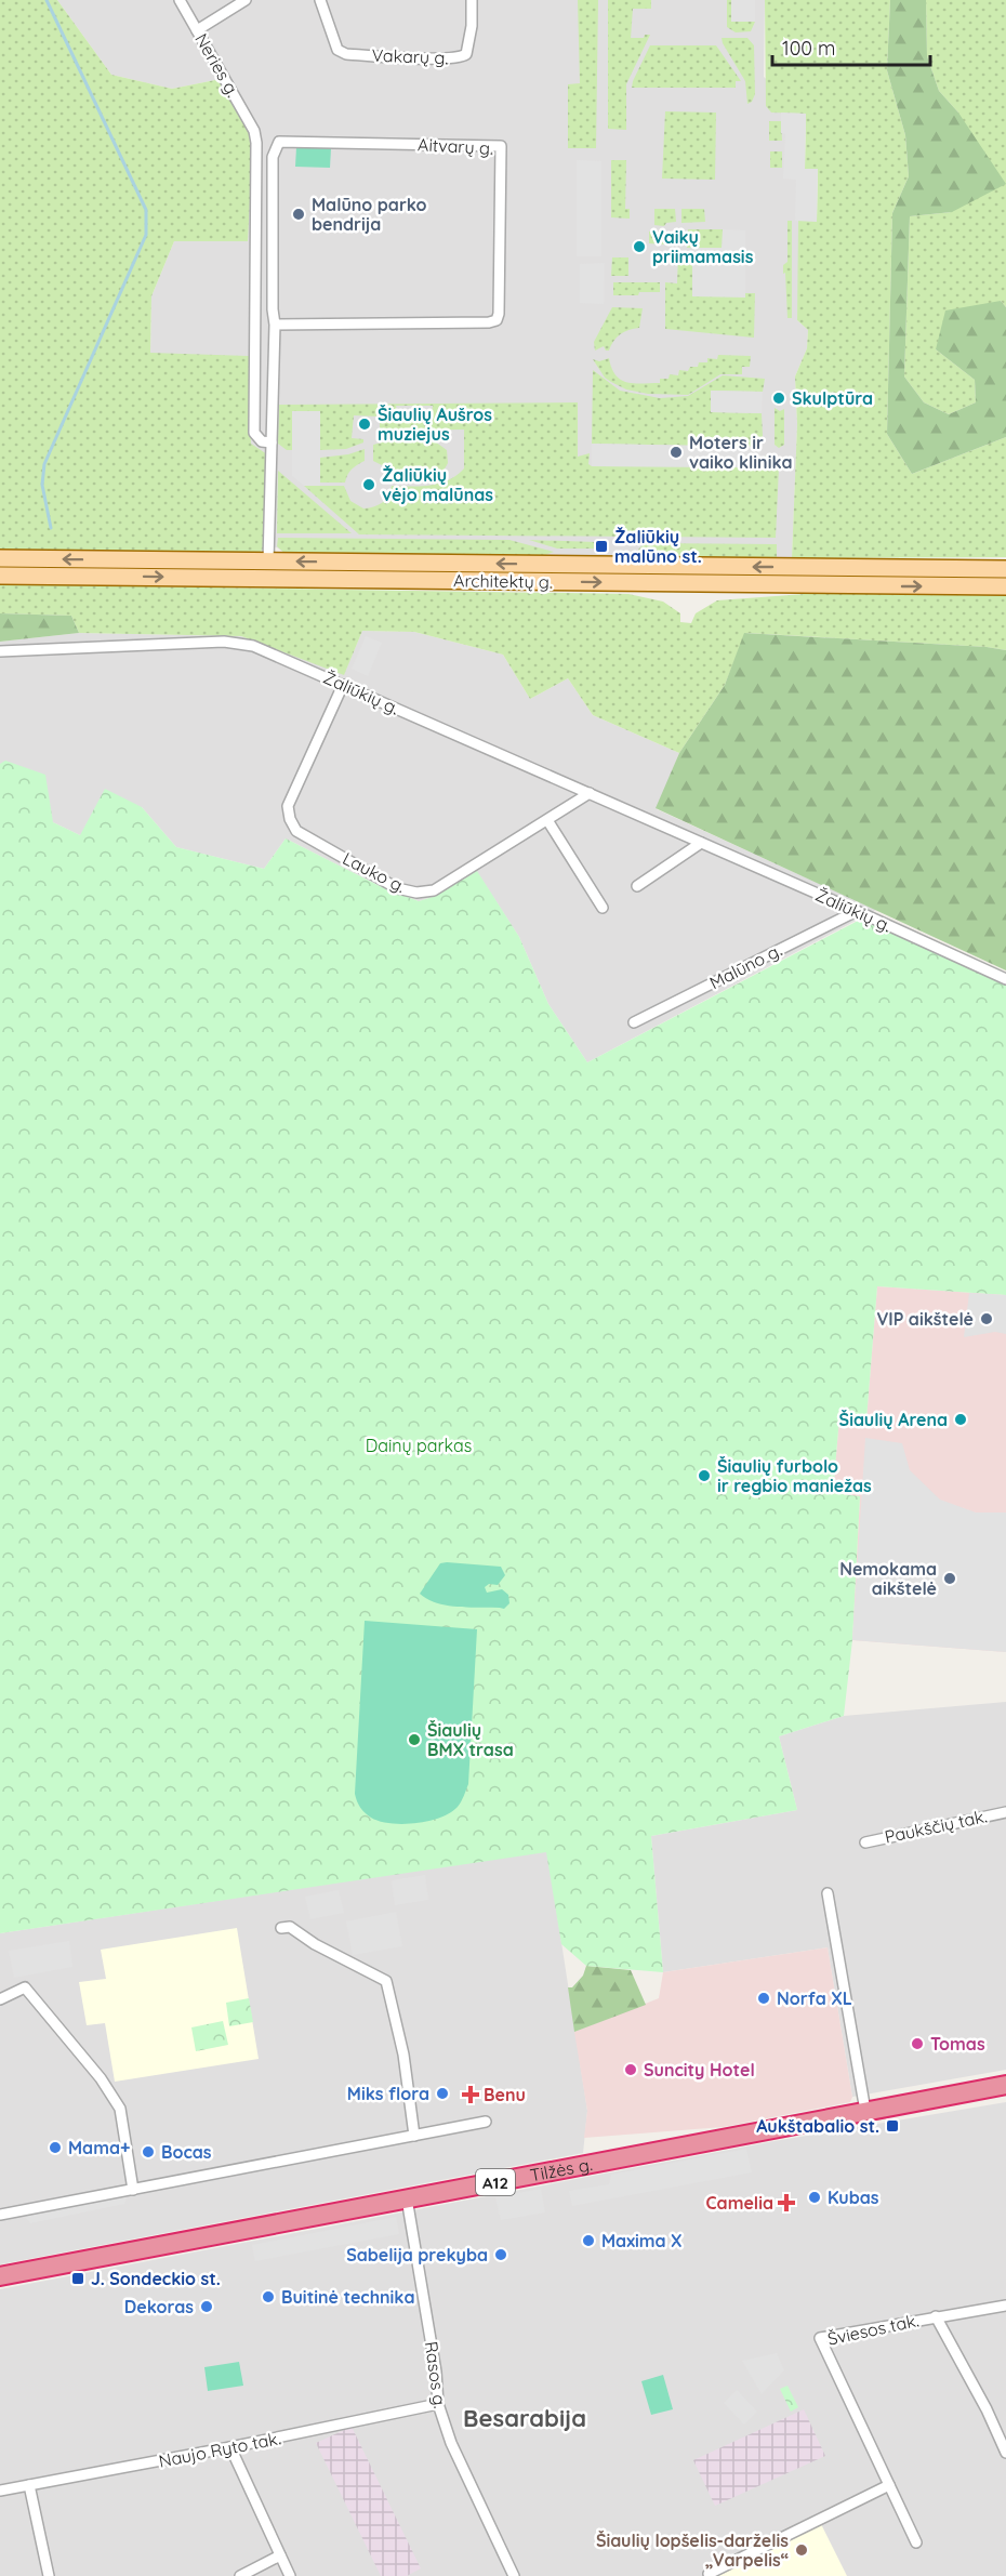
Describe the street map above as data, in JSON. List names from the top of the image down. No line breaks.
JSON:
{"streets":{"highway":["Tilžės g.","A12"],"main road":["Architektų g."],"street":["Vakarų g.","Neries g.","Aitvarų g.","Žaliūkių g.","Lauko g.","Malūno g.","Paukščių tak.","Šviesos tak.","Rasos g.","Naujo Ryto tak."]},"crossings":[["Neries g.","Aitvarų g."],["Aitvarų g.","Architektų g."],["Žaliūkių g.","Lauko g."],["Žaliūkių g.","Malūno g."],["Tilžės g.","Rasos g."],["Rasos g.","Naujo Ryto tak."]],"districts":["Besarabija"],"parks":["Dainų parkas"],"places":{"other":["Malūno parko bendrija","Vaikų priimamasis","Skulptūra","Šiaulių Aušros muziejus","Moters ir vaiko klinika","Žaliūkių vėjo malūnas","VIP aikštelė","Šiaulių Arena","Šiaulių furbolo ir regbio maniežas","Nemokama aikštelė","Šiaulių BMX trasa","Norfa XL","Tomas","Suncity Hotel","Miks flora","Mama+","Bocas","Kubas","Maxima X","Sabelija prekyba","Buitinė technika","Dekoras","Šiaulių lopšelis-darželis „Varpelis“"],"transit":["Žaliūkių malūno st.","Aukštabalio st.","J. Sondeckio st."],"health":["Benu","Camelia"]},"scale_bar":"100 m"}
